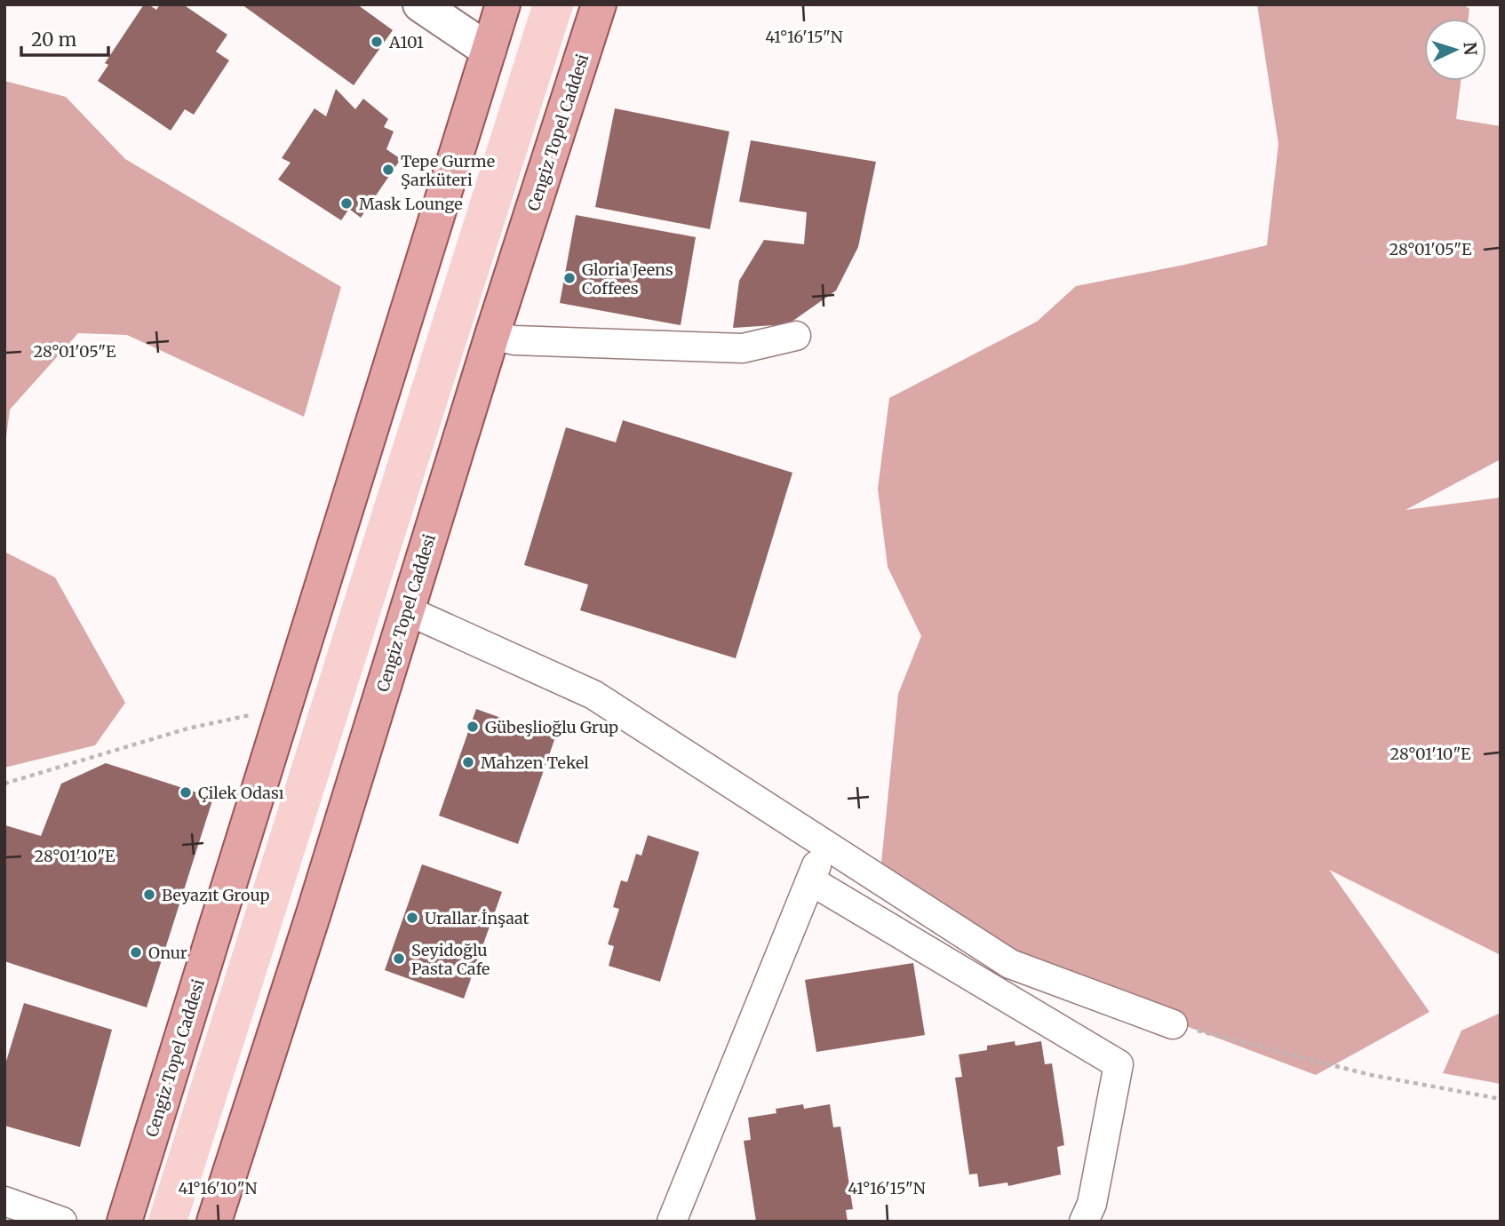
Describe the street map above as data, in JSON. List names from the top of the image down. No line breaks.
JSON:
{"streets":{"main road":["Cengiz Topel Caddesi"]},"places":["A101","Tepe Gurme Şarküteri","Mask Lounge","Gloria Jeens Coffees","Gübeşlioğlu Grup","Mahzen Tekel","Çilek Odası","Beyazıt Group","Urallar İnşaat","Onur","Seyidoğlu Pasta Cafe"],"scale_bar":"20 m","north":"right","coordinates":["41°16'15\"N","28°01'05\"E","28°01'10\"E","41°16'10\"N"]}
